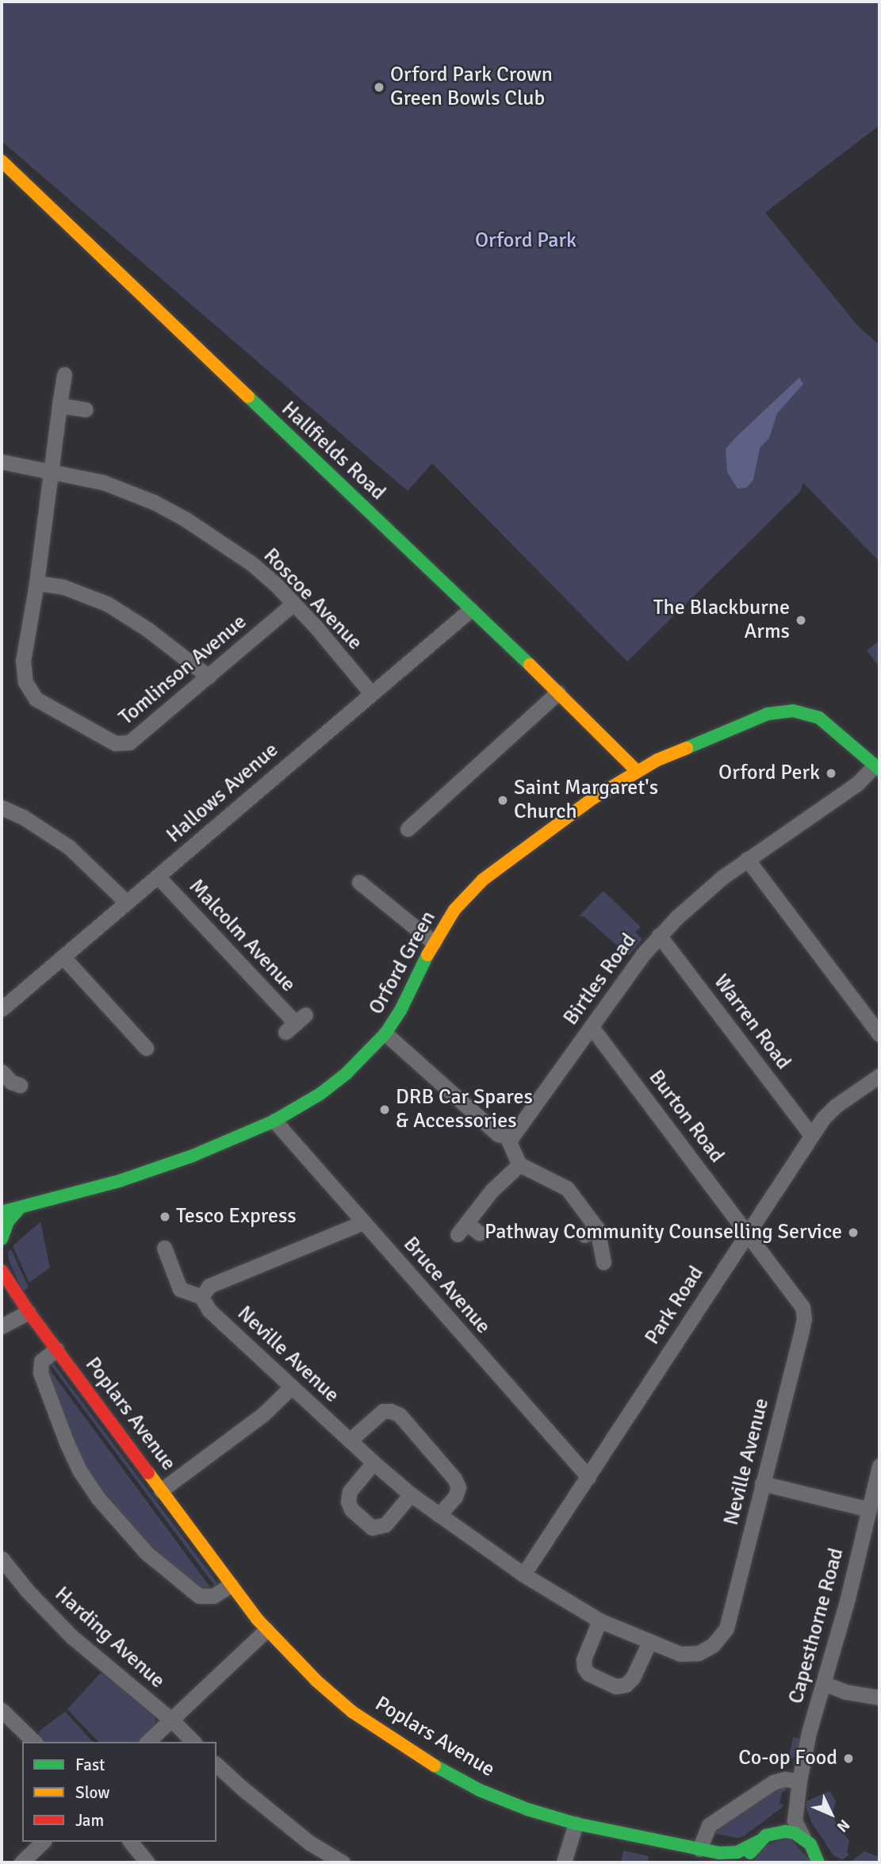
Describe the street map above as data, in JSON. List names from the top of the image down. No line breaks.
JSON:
{"streets":{"street":["Hallfields Road","Roscoe Avenue","Tomlinson Avenue","Hallows Avenue","Malcolm Avenue","Orford Green","Birtles Road","Warren Road","Burton Road","Bruce Avenue","Park Road","Neville Avenue","Poplars Avenue","Capesthorne Road","Harding Avenue"]},"crossings":[["Hallfields Road","Hallows Avenue"],["Hallfields Road","Orford Green"],["Roscoe Avenue","Tomlinson Avenue"],["Roscoe Avenue","Hallows Avenue"],["Hallows Avenue","Malcolm Avenue"],["Orford Green","Birtles Road"],["Orford Green","Bruce Avenue"],["Birtles Road","Warren Road"],["Birtles Road","Burton Road"],["Warren Road","Park Road"],["Burton Road","Park Road"],["Burton Road","Neville Avenue"],["Bruce Avenue","Park Road"],["Bruce Avenue","Neville Avenue"],["Park Road","Neville Avenue"],["Poplars Avenue","Capesthorne Road"]],"parks":["Orford Park"],"places":["Orford Park Crown Green Bowls Club","The Blackburne Arms","Orford Perk","Saint Margaret's Church","DRB Car Spares & Accessories","Tesco Express","Pathway Community Counselling Service","Co-op Food"],"legend":["Fast","Slow","Jam"],"north":"bottom right"}
